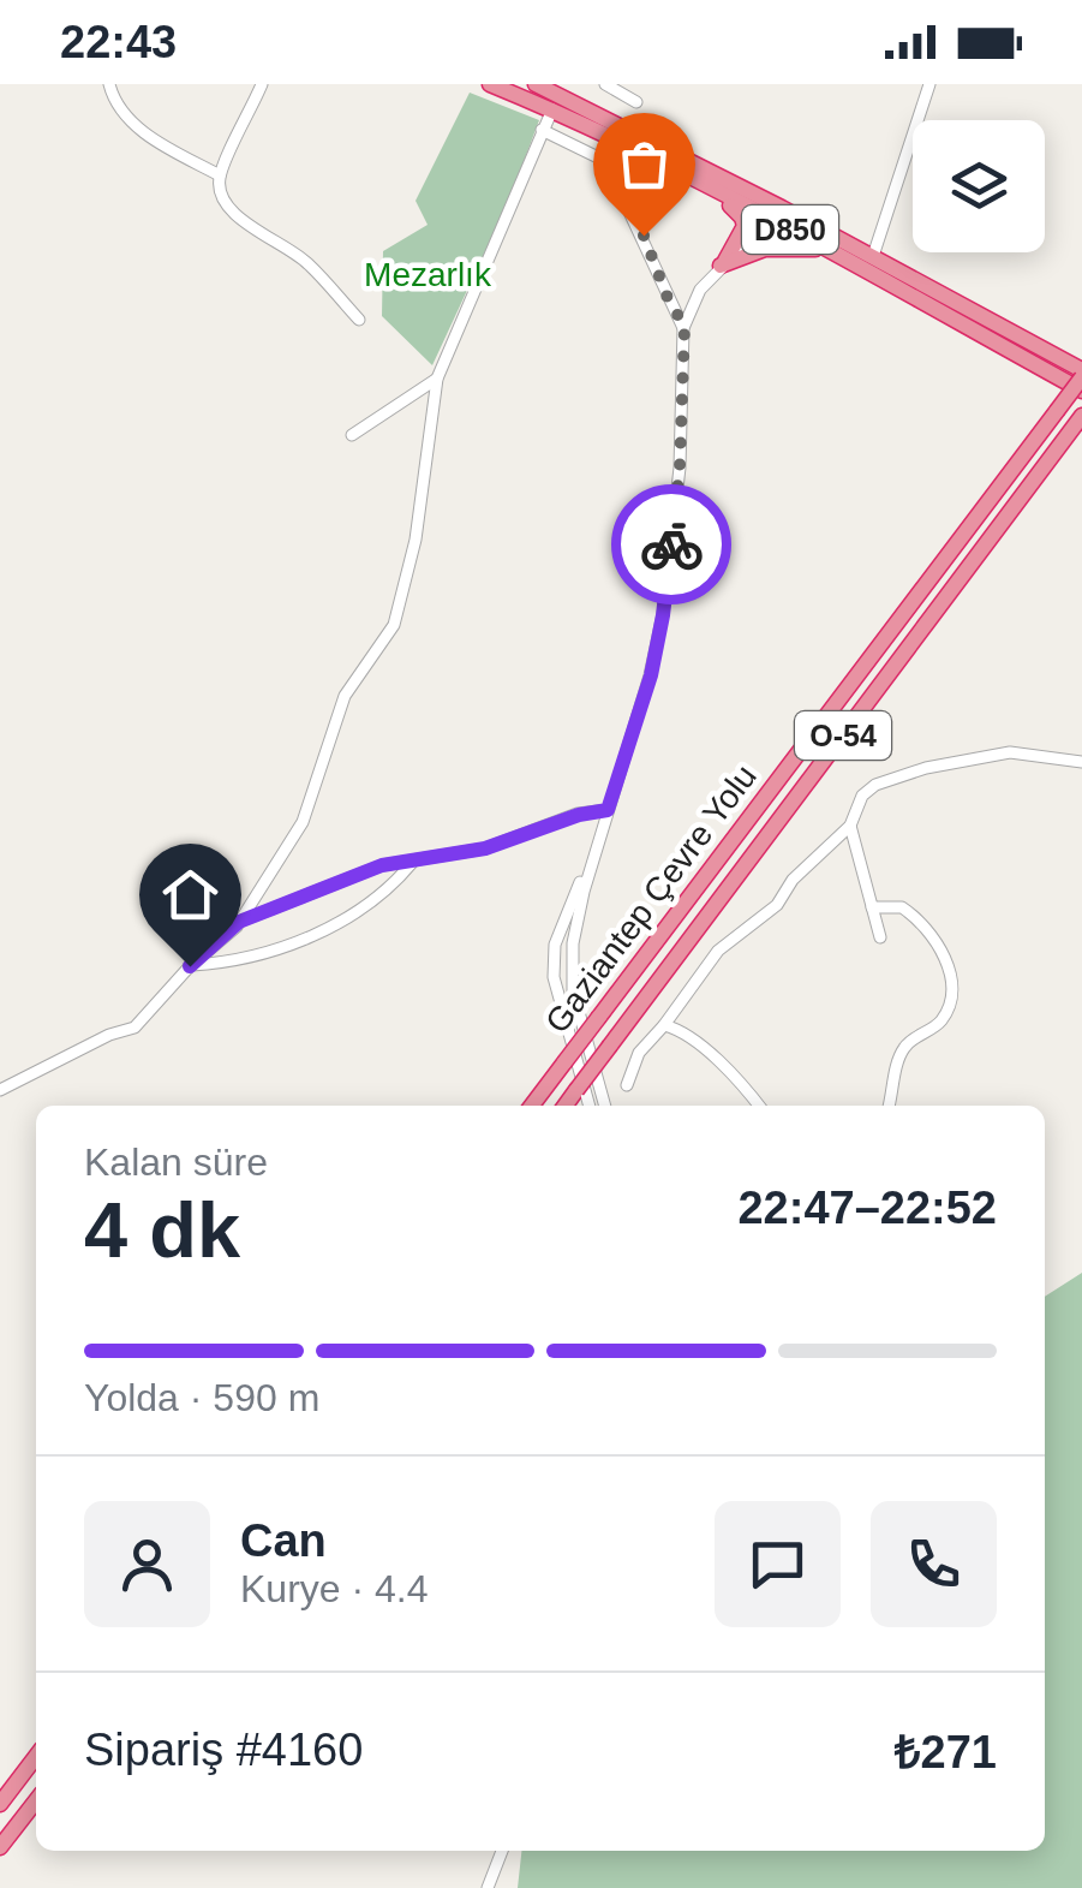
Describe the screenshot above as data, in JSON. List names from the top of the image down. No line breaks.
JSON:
{"streets":{"highway":["D850","O-54","Gaziantep Çevre Yolu"]},"crossings":[["D850","Gaziantep Çevre Yolu"]],"parks":["Mezarlık"],"page":{"status":"22:43","heading":["4 dk","Kalan süre","22:47–22:52"],"panel":["Can","Kurye · 4.4","Sipariş #4160","₺271"],"bar":"Yolda · 590 m"}}
